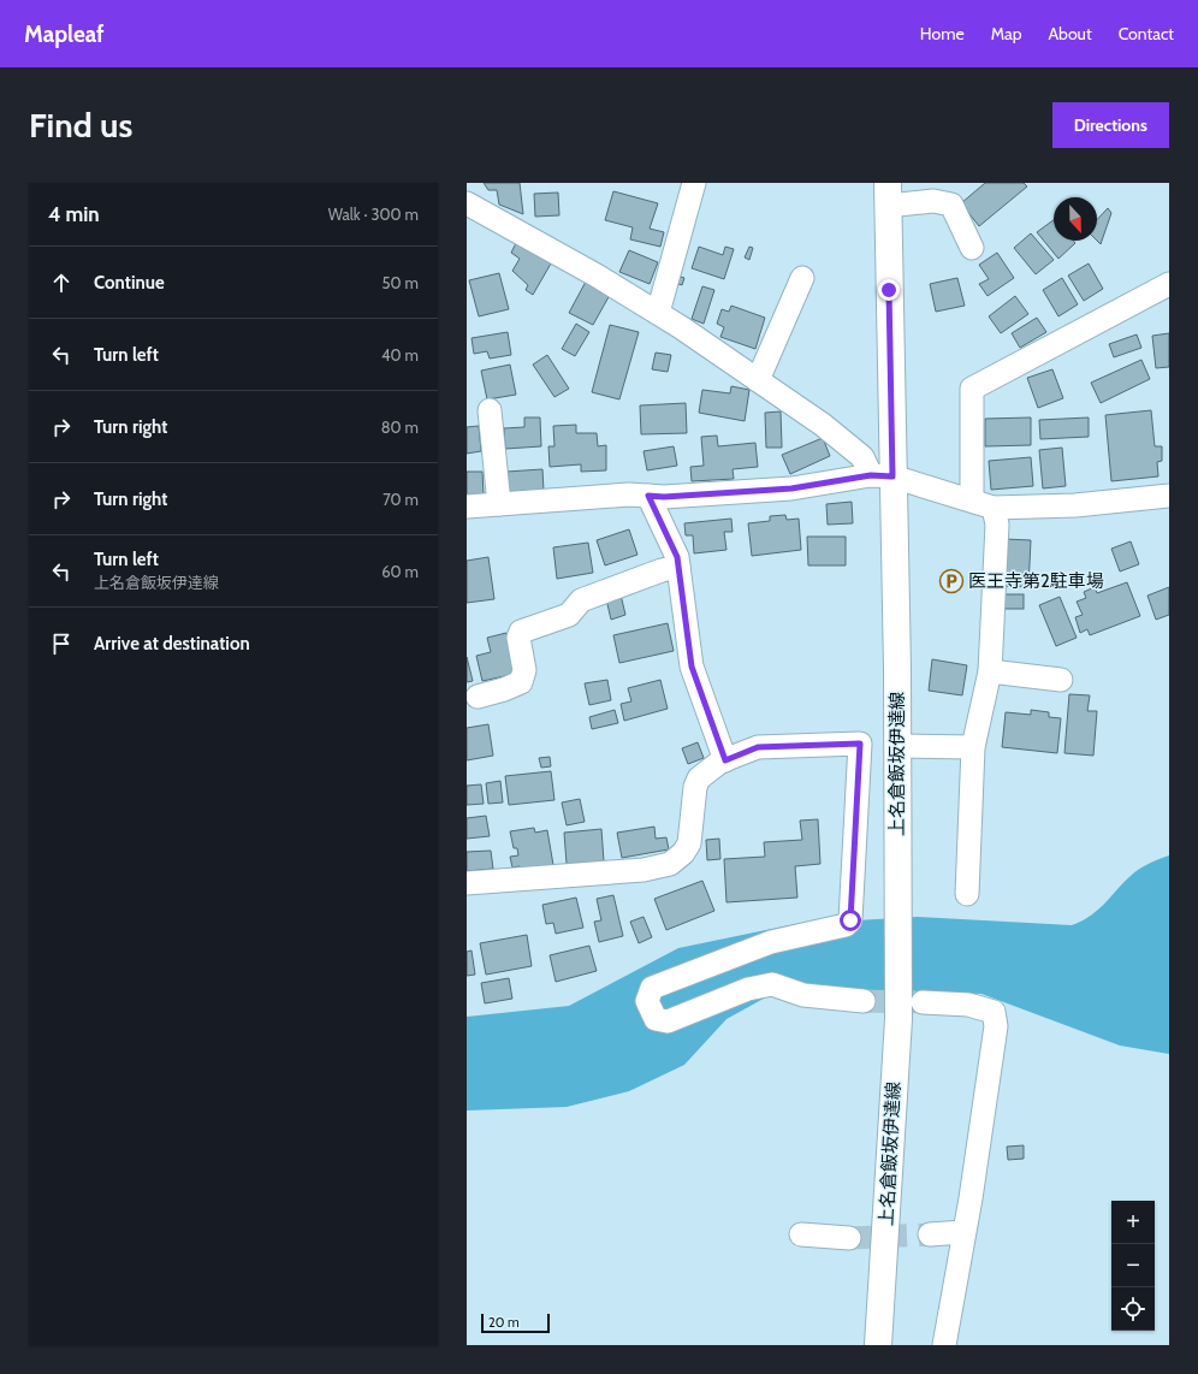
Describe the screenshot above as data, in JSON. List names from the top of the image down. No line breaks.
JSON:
{"streets":{"main road":["上名倉飯坂伊達線"]},"places":{"parking":["医王寺第2駐車場"]},"scale_bar":"20 m","north":"bottom","page":{"header":"Mapleaf","nav":["Home","Map","About","Contact"],"buttons":"Directions","title":"Find us","heading":["4 min","Walk · 300 m"],"list":[["Continue","50 m"],["Turn left","40 m"],["Turn right","80 m"],["Turn right","70 m"],["Turn left","上名倉飯坂伊達線","60 m"],"Arrive at destination"],"map_buttons":["+","−"],"scale":"20 m"}}
